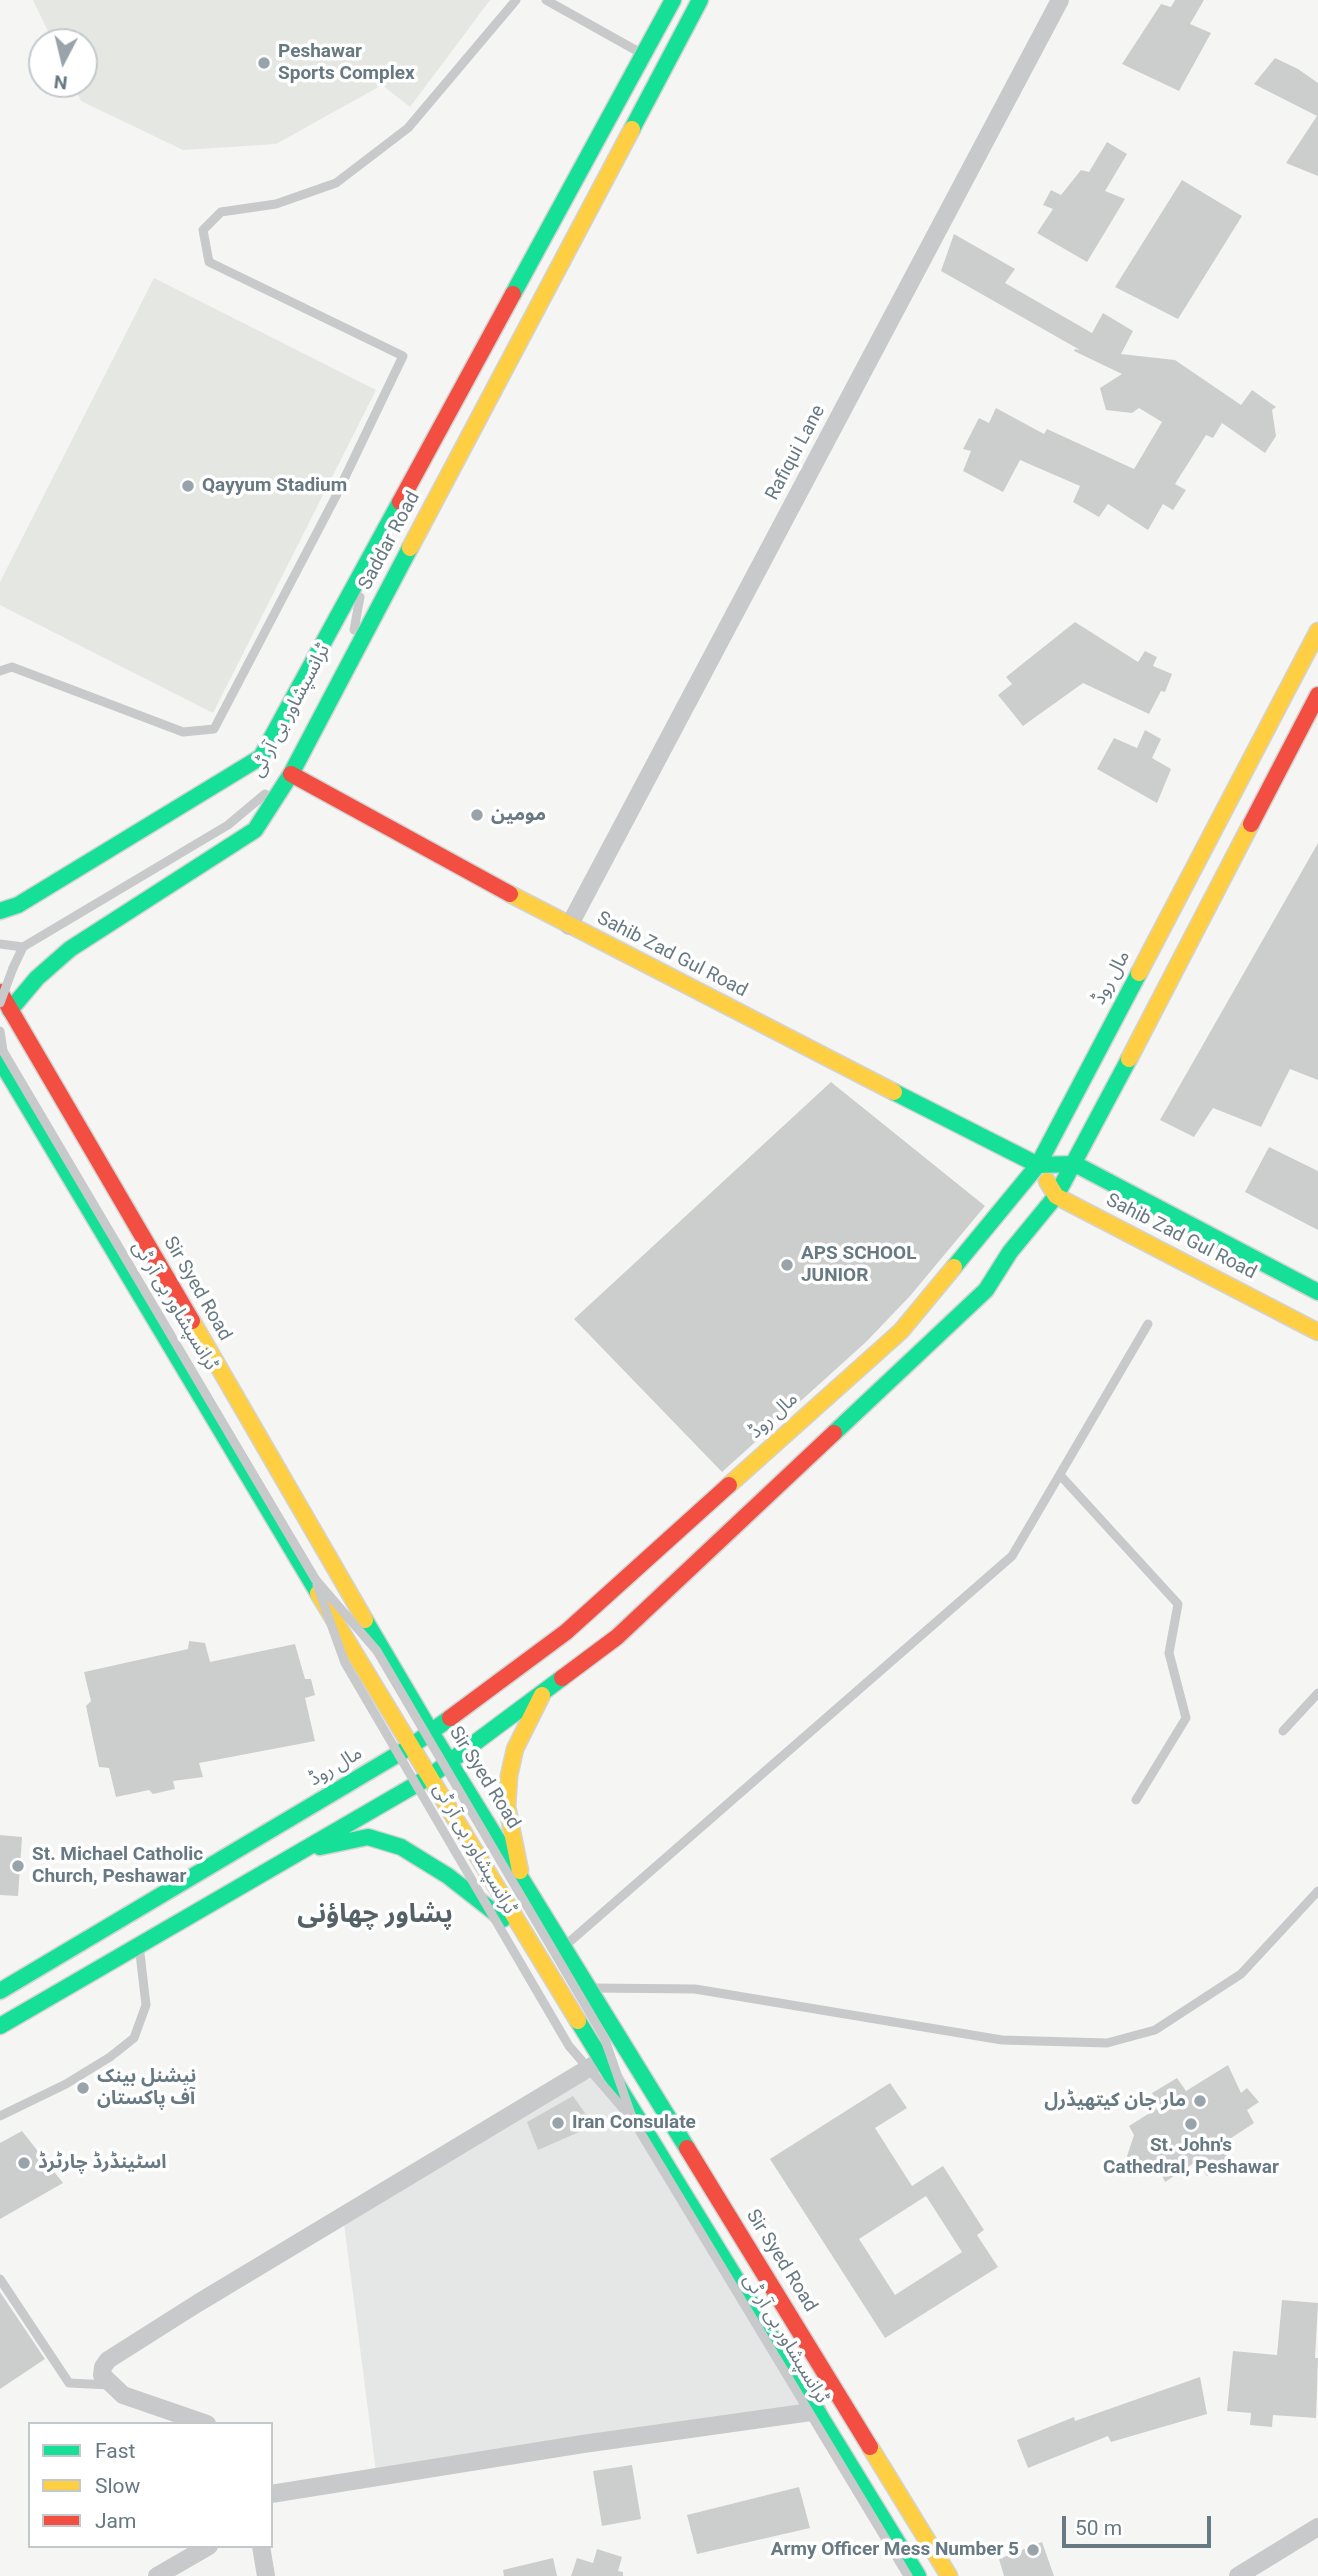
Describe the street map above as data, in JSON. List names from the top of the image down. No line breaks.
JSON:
{"streets":{"main road":["Saddar Road","Sahib Zad Gul Road","مال روڈ","Sir Syed Road"],"street":["Rafiqui Lane"],"lane":["ٹرانسپشاور بی آر ٹی"]},"crossings":[["Rafiqui Lane","Sahib Zad Gul Road"],["Saddar Road","ٹرانسپشاور بی آر ٹی"],["Saddar Road","Sahib Zad Gul Road"],["Saddar Road","Sir Syed Road"],["Sahib Zad Gul Road","مال روڈ"],["مال روڈ","Sir Syed Road"]],"districts":["پشاور چھاؤنی"],"places":["Peshawar Sports Complex","Qayyum Stadium","مومین","APS SCHOOL JUNIOR","St. Michael Catholic Church, Peshawar","نیشنل بینک آف پاکستان","مار جان کیتھیڈرل","Iran Consulate","St. John's Cathedral, Peshawar","اسٹینڈرڈ چارٹرڈ","Army Officer Mess Number 5"],"legend":["Fast","Slow","Jam"],"scale_bar":"50 m","north":"bottom"}
